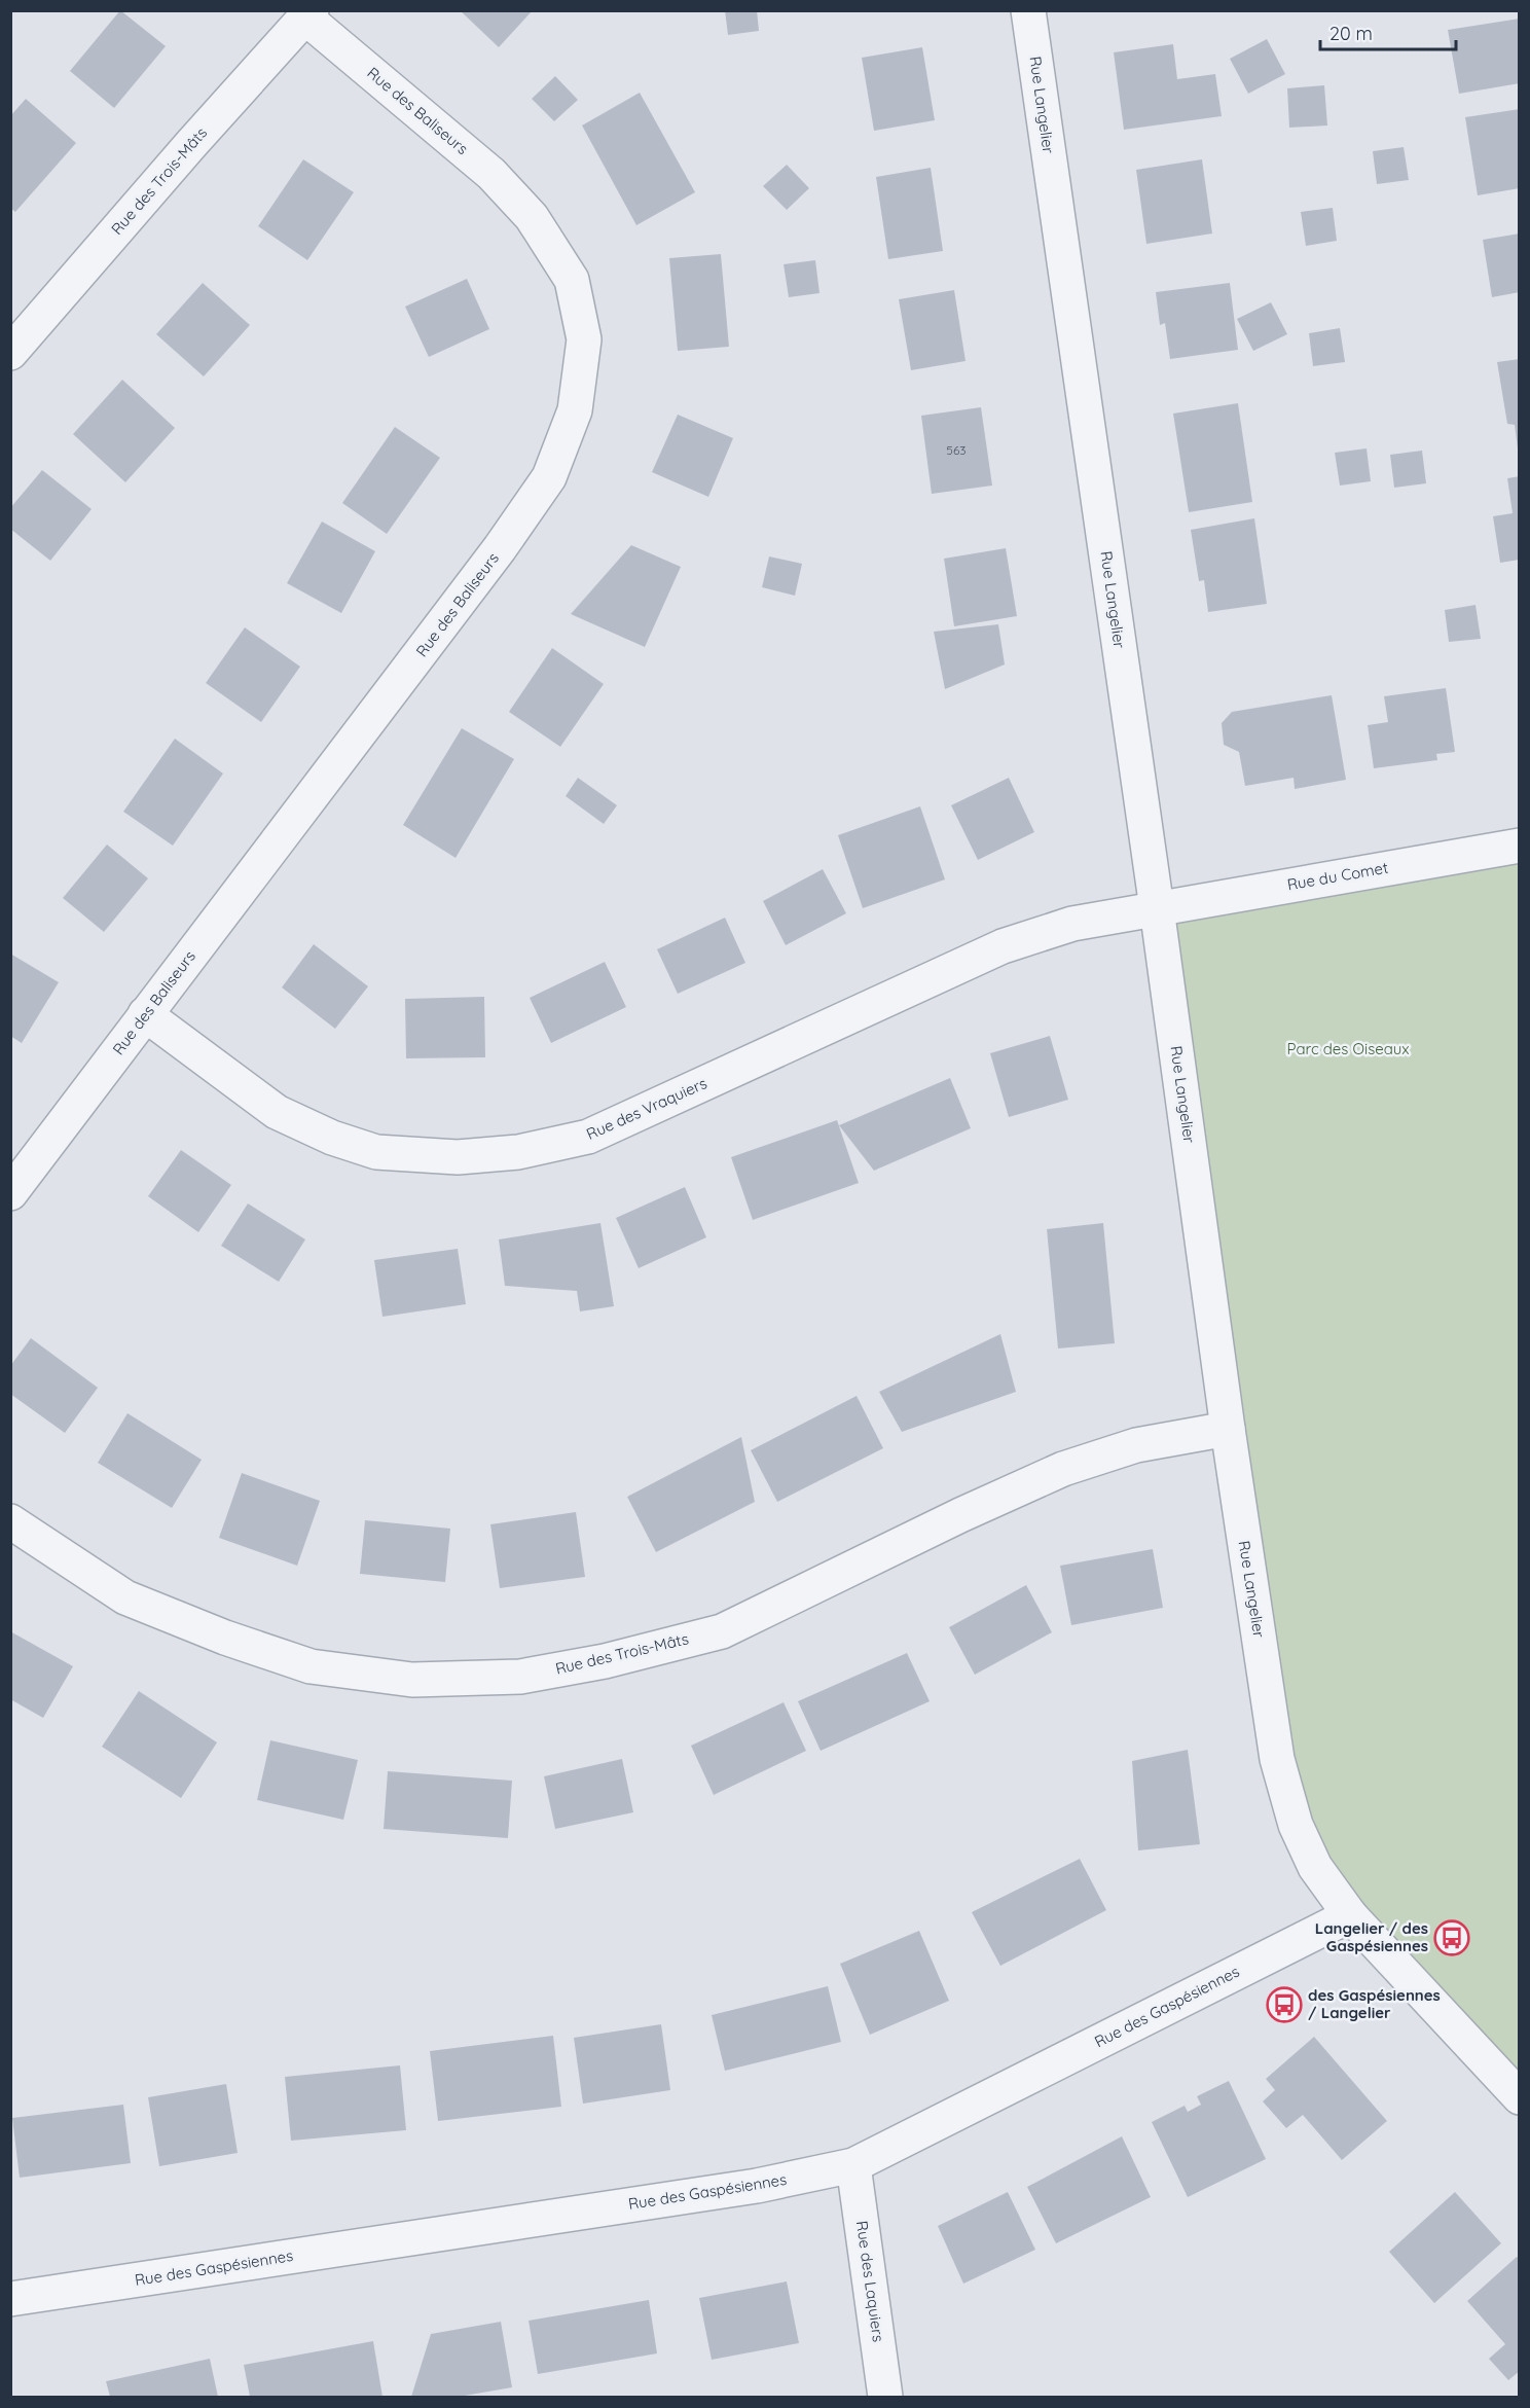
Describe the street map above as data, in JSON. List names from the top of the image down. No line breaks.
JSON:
{"streets":{"street":["Rue Langelier","Rue des Baliseurs","Rue des Trois-Mâts","Rue du Comet","Rue des Vraquiers","Rue des Gaspésiennes","Rue des Laquiers"]},"crossings":[["Rue Langelier","Rue des Trois-Mâts"],["Rue Langelier","Rue du Comet"],["Rue Langelier","Rue des Vraquiers"],["Rue Langelier","Rue des Gaspésiennes"],["Rue des Baliseurs","Rue des Trois-Mâts"],["Rue des Baliseurs","Rue des Vraquiers"],["Rue du Comet","Rue des Vraquiers"],["Rue des Gaspésiennes","Rue des Laquiers"]],"parks":["Parc des Oiseaux"],"places":{"bus stop":["Langelier / des Gaspésiennes","des Gaspésiennes / Langelier"]},"house_numbers":["563"],"scale_bar":"20 m"}
